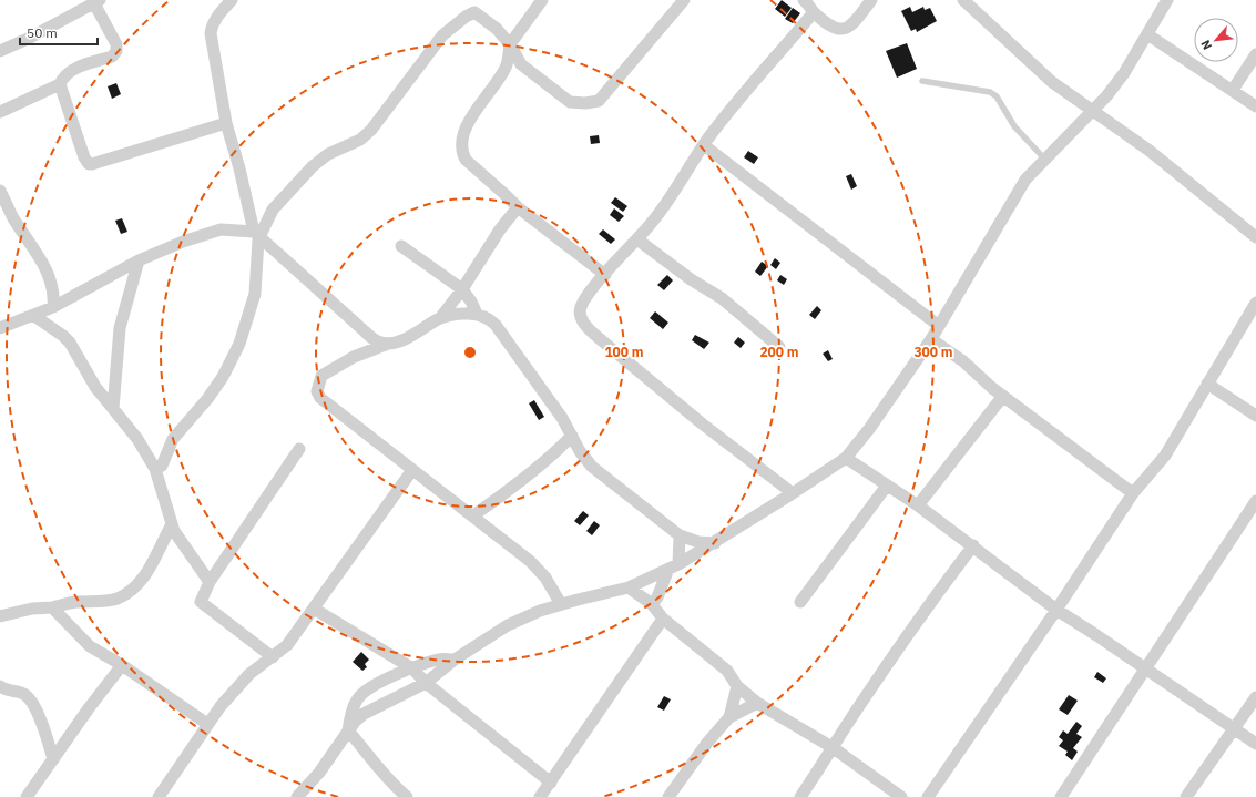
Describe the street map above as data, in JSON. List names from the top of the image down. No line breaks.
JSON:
{"scale_bar":"50 m","north":"bottom left","rings":["100 m","200 m","300 m"]}
